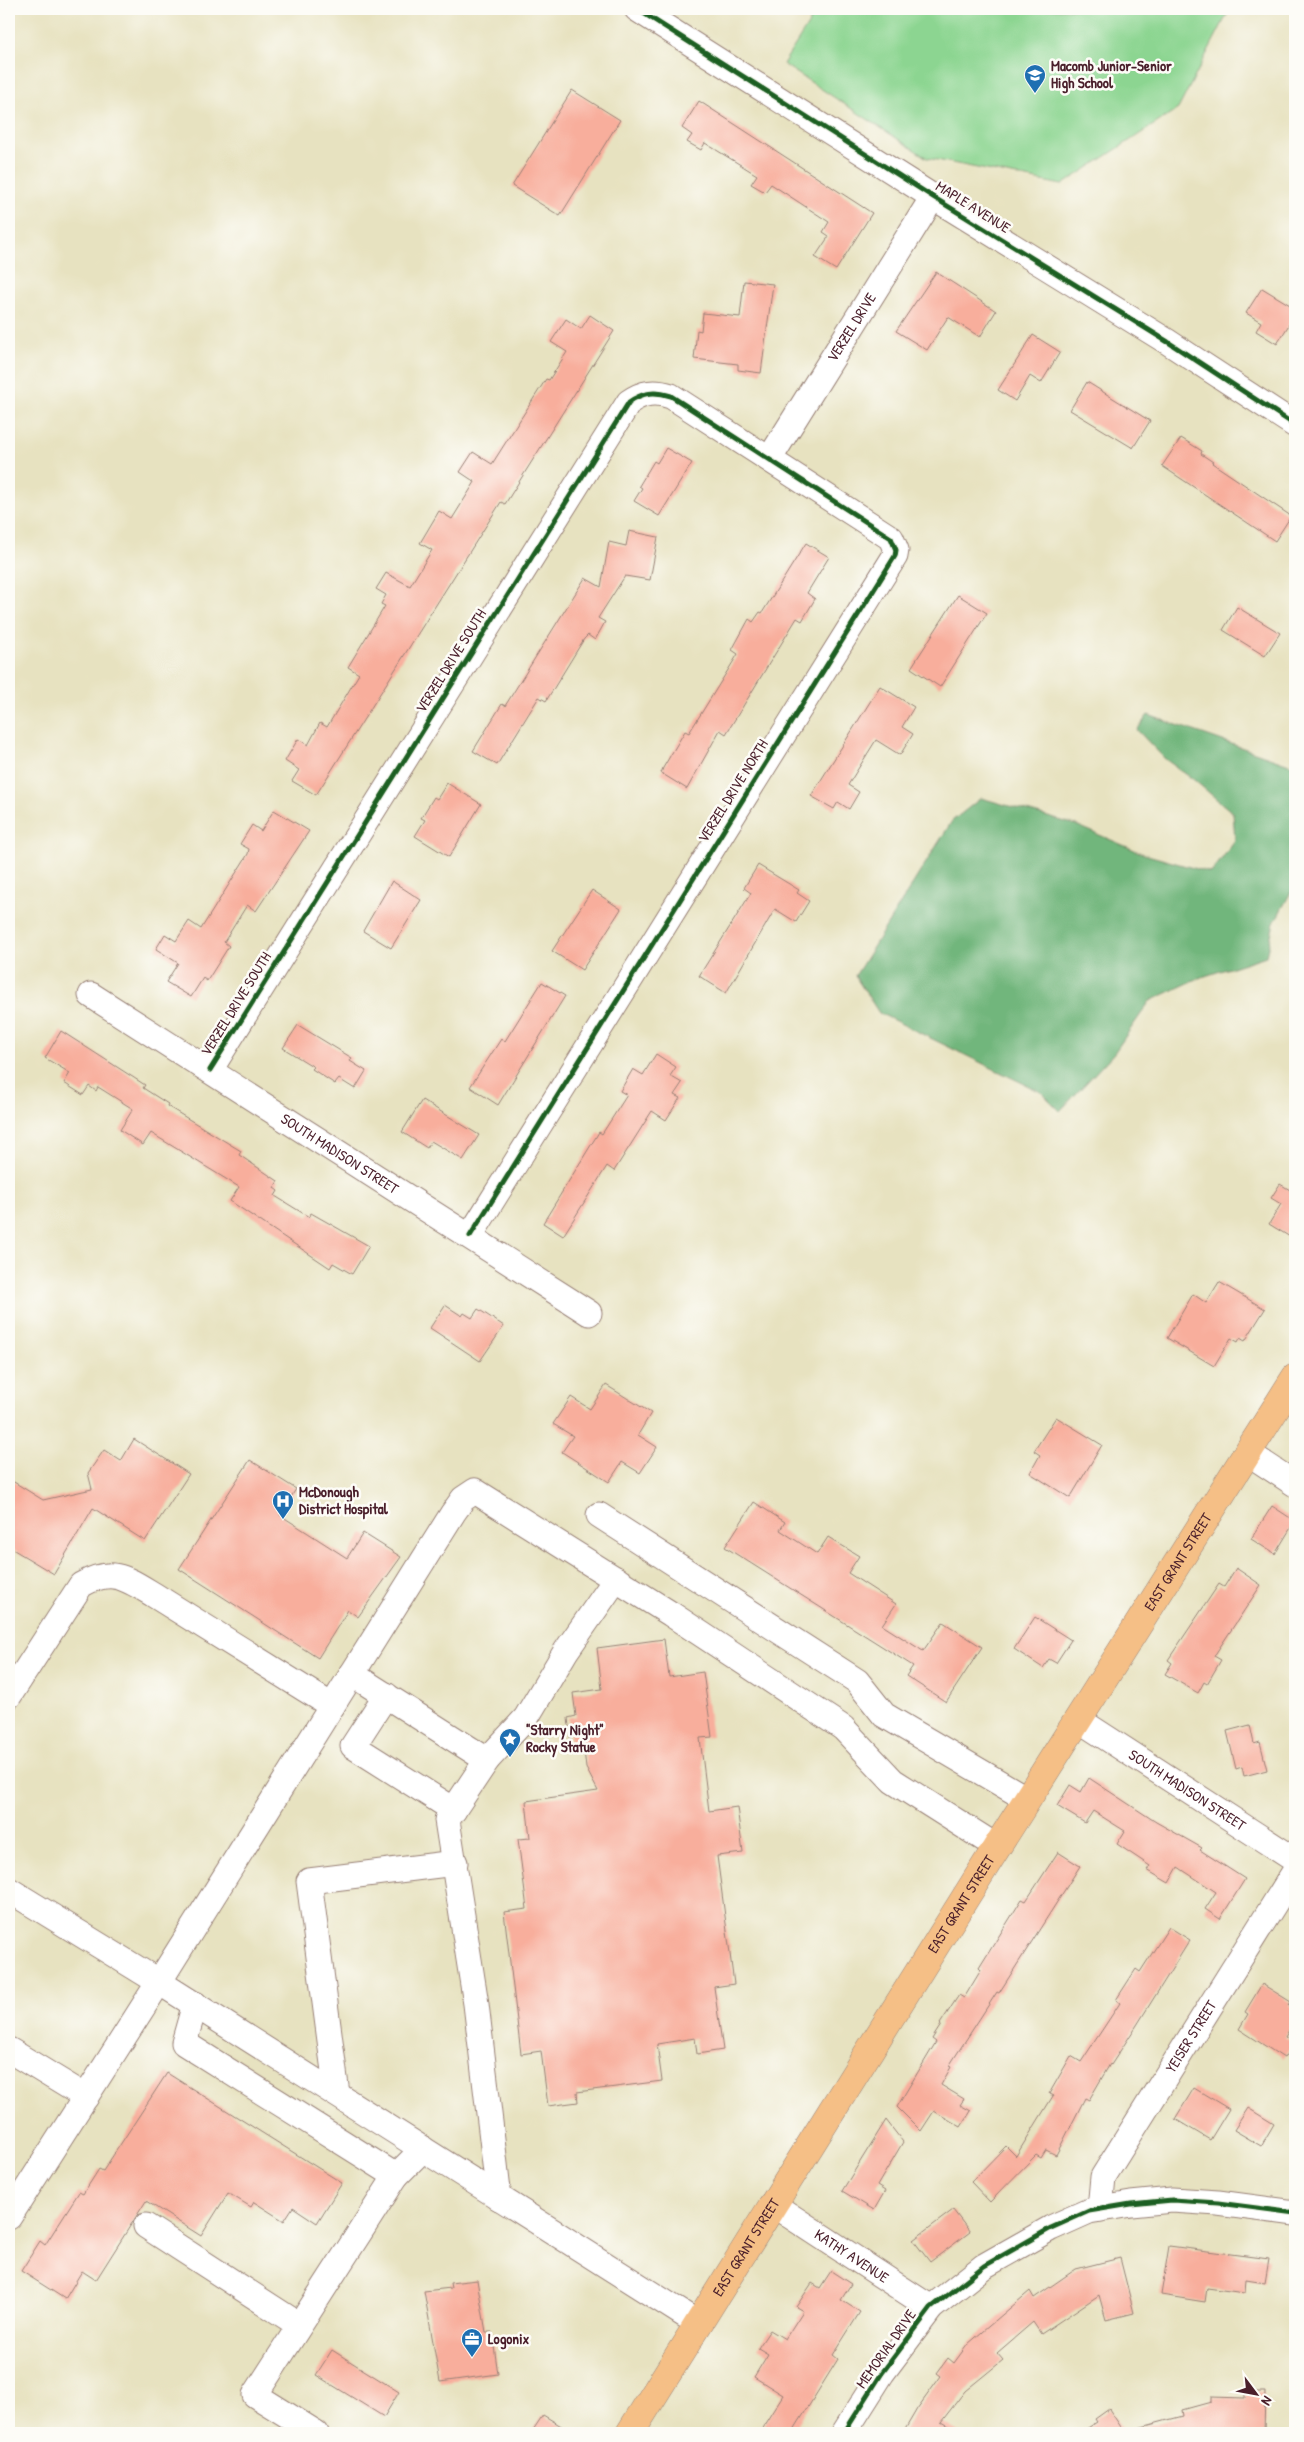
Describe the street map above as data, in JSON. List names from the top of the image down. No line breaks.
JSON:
{"streets":{"main road":["EAST GRANT STREET"],"street":["MAPLE AVENUE","VERZEL DRIVE","VERZEL DRIVE SOUTH","VERZEL DRIVE NORTH","SOUTH MADISON STREET","YEISER STREET","KATHY AVENUE","MEMORIAL DRIVE"]},"crossings":[["MAPLE AVENUE","VERZEL DRIVE"],["VERZEL DRIVE","VERZEL DRIVE SOUTH"],["VERZEL DRIVE","VERZEL DRIVE NORTH"],["VERZEL DRIVE SOUTH","VERZEL DRIVE NORTH"],["VERZEL DRIVE SOUTH","SOUTH MADISON STREET"],["VERZEL DRIVE NORTH","SOUTH MADISON STREET"],["SOUTH MADISON STREET","EAST GRANT STREET"],["EAST GRANT STREET","KATHY AVENUE"],["YEISER STREET","MEMORIAL DRIVE"],["KATHY AVENUE","MEMORIAL DRIVE"]],"places":{"school or university":["Macomb Junior-Senior High School"],"hospital":["McDonough District Hospital"],"place":["\"Starry Night\" Rocky Statue"],"office":["Logonix"]},"north":"bottom right"}
